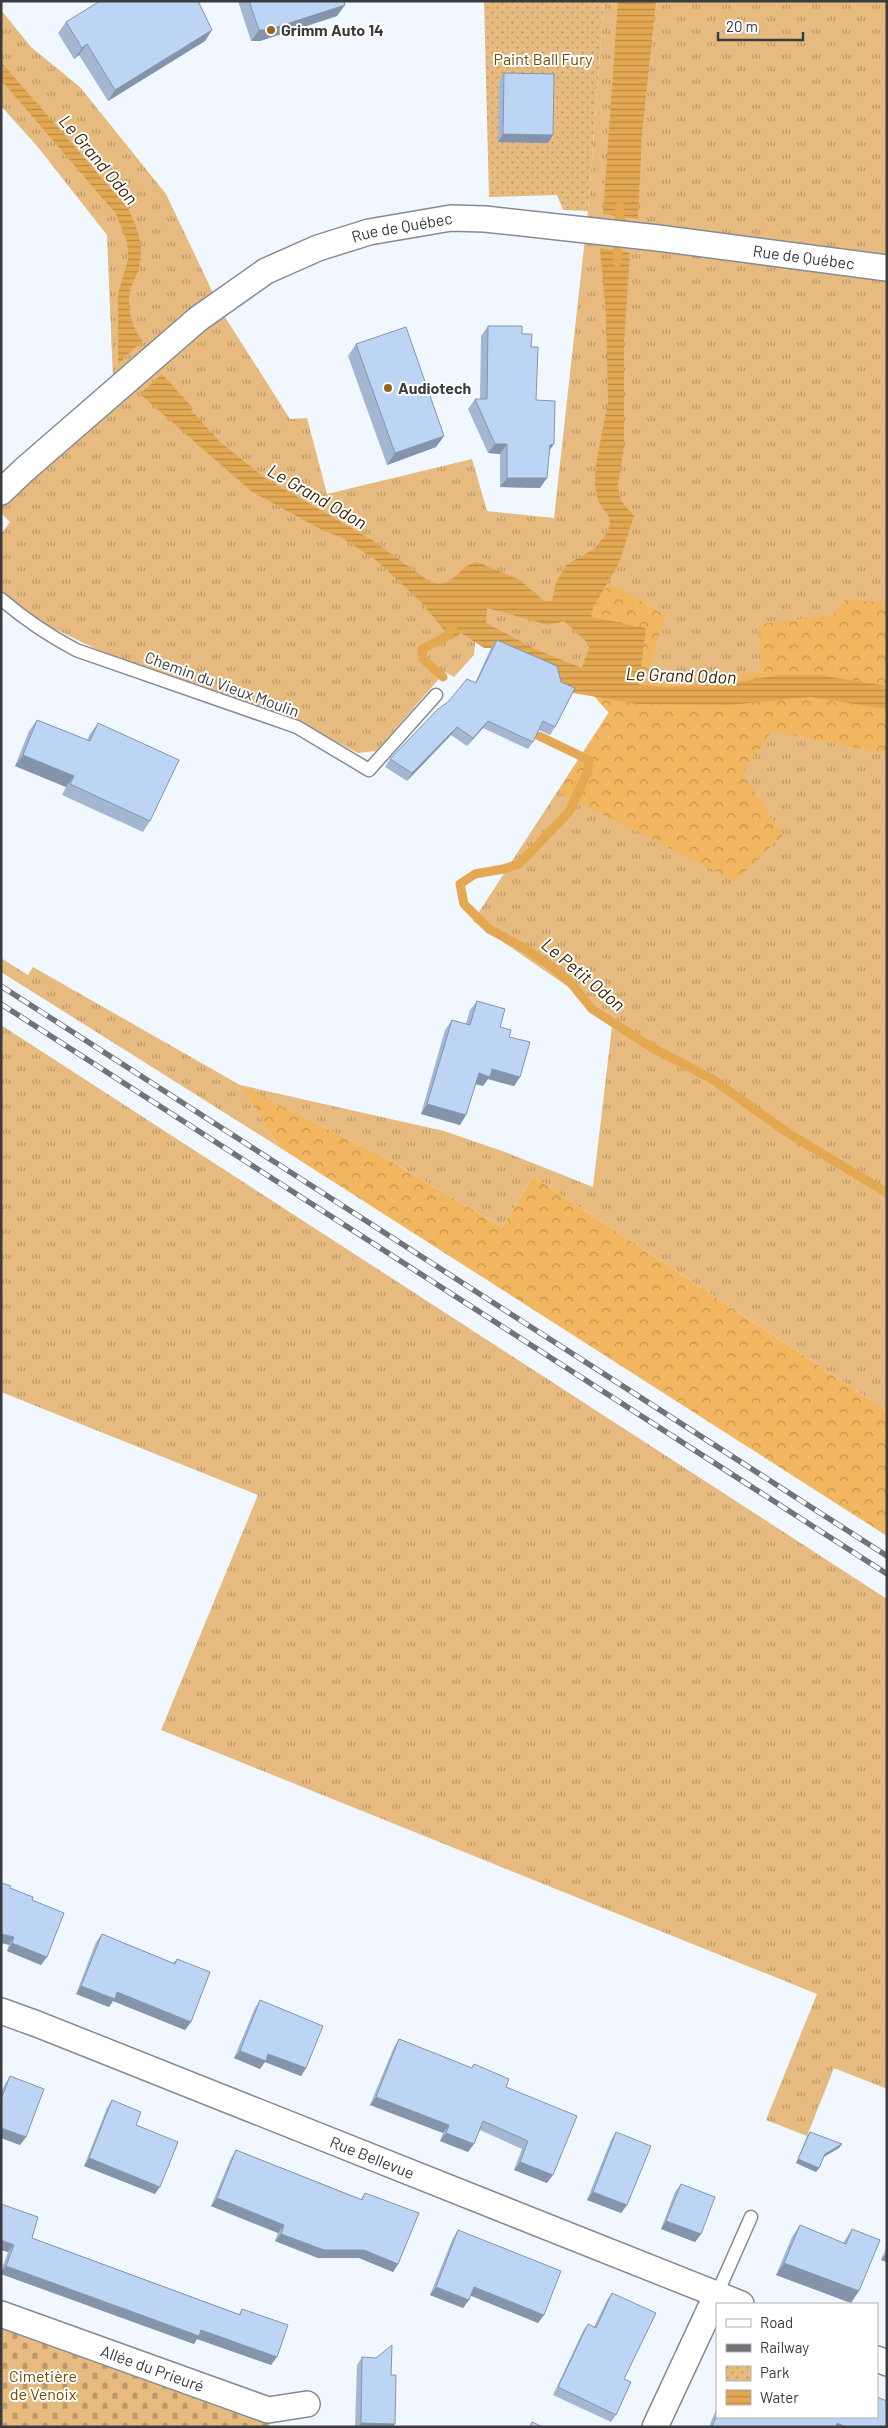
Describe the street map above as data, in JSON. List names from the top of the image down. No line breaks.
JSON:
{"streets":{"street":["Rue de Québec","Rue Bellevue","Allée du Prieuré"],"lane":["Chemin du Vieux Moulin"]},"water":["Le Grand Odon","Le Petit Odon"],"parks":["Paint Ball Fury","Cimetière de Venoix"],"places":["Grimm Auto 14","Audiotech"],"legend":["Road","Railway","Park","Water"],"scale_bar":"20 m"}
